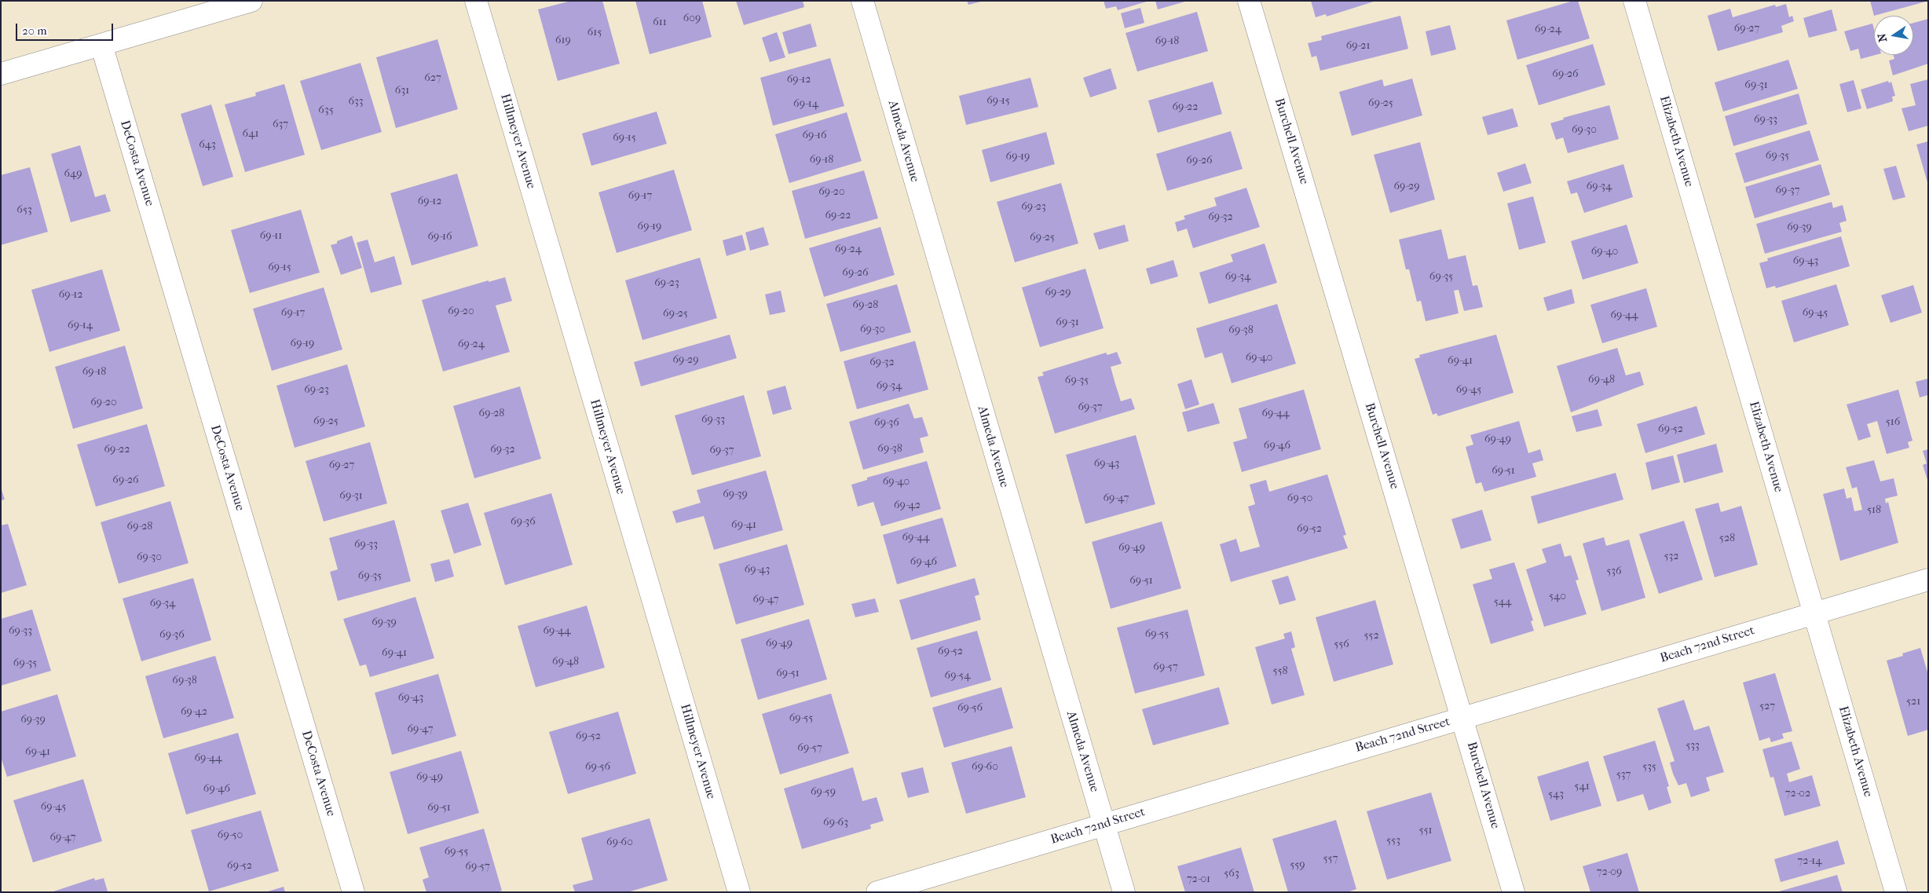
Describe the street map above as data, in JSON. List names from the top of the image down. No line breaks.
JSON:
{"streets":{"street":["Hillmeyer Avenue","Almeda Avenue","Burchell Avenue","Elizabeth Avenue","DeCosta Avenue","Beach 72nd Street"]},"crossings":[["Almeda Avenue","Beach 72nd Street"],["Burchell Avenue","Beach 72nd Street"],["Elizabeth Avenue","Beach 72nd Street"]],"house_numbers":["609","611","69-27","69-24","615","619","69-18","69-21","69-26","627","69-12","69-31","631","69-15","633","69-25","69-14","69-22","635","69-33","637","69-30","641","69-16","69-15","643","69-35","69-19","69-18","69-26","649","69-29","69-34","69-37","69-20","69-17","69-12","69-23","653","69-22","69-32","69-19","69-39","69-11","69-16","69-25","69-24","69-40","69-43","69-15","69-26","69-34","69-35","69-23","69-29","69-12","69-28","69-20","69-17","69-45","69-25","69-44","69-31","69-14","69-30","69-38","69-19","69-24","69-40","69-29","69-41","69-32","69-18","69-48","69-35","69-34","69-23","69-45","69-20","69-37","69-28","69-44","69-33","69-25","516","69-36","69-52","69-49","69-46","69-38","69-22","69-32","69-37","69-43","69-27","69-51","69-26","69-40","69-39","69-31","69-47","69-50","69-42","518","69-36","69-41","69-28","69-52","69-44","528","69-33","69-49","532","69-30","69-46","69-43","536","69-35","69-51","540","69-47","544","69-34","69-39","69-33","69-44","69-55","69-36","552","69-49","556","69-52","69-41","69-48","69-35","69-57","558","69-51","69-54","69-38","69-43","521","527","69-56","69-42","69-55","69-39","69-47","69-52","533","69-57","69-41","69-44","69-56","69-60","535","537","69-49","541","69-46","69-59","72-02","543","69-45","69-51","69-63","551","69-50","69-47","553","69-60","69-55","557","72-14","559","69-52","69-57","72-09","563","72-01"],"scale_bar":"20 m","north":"left"}
